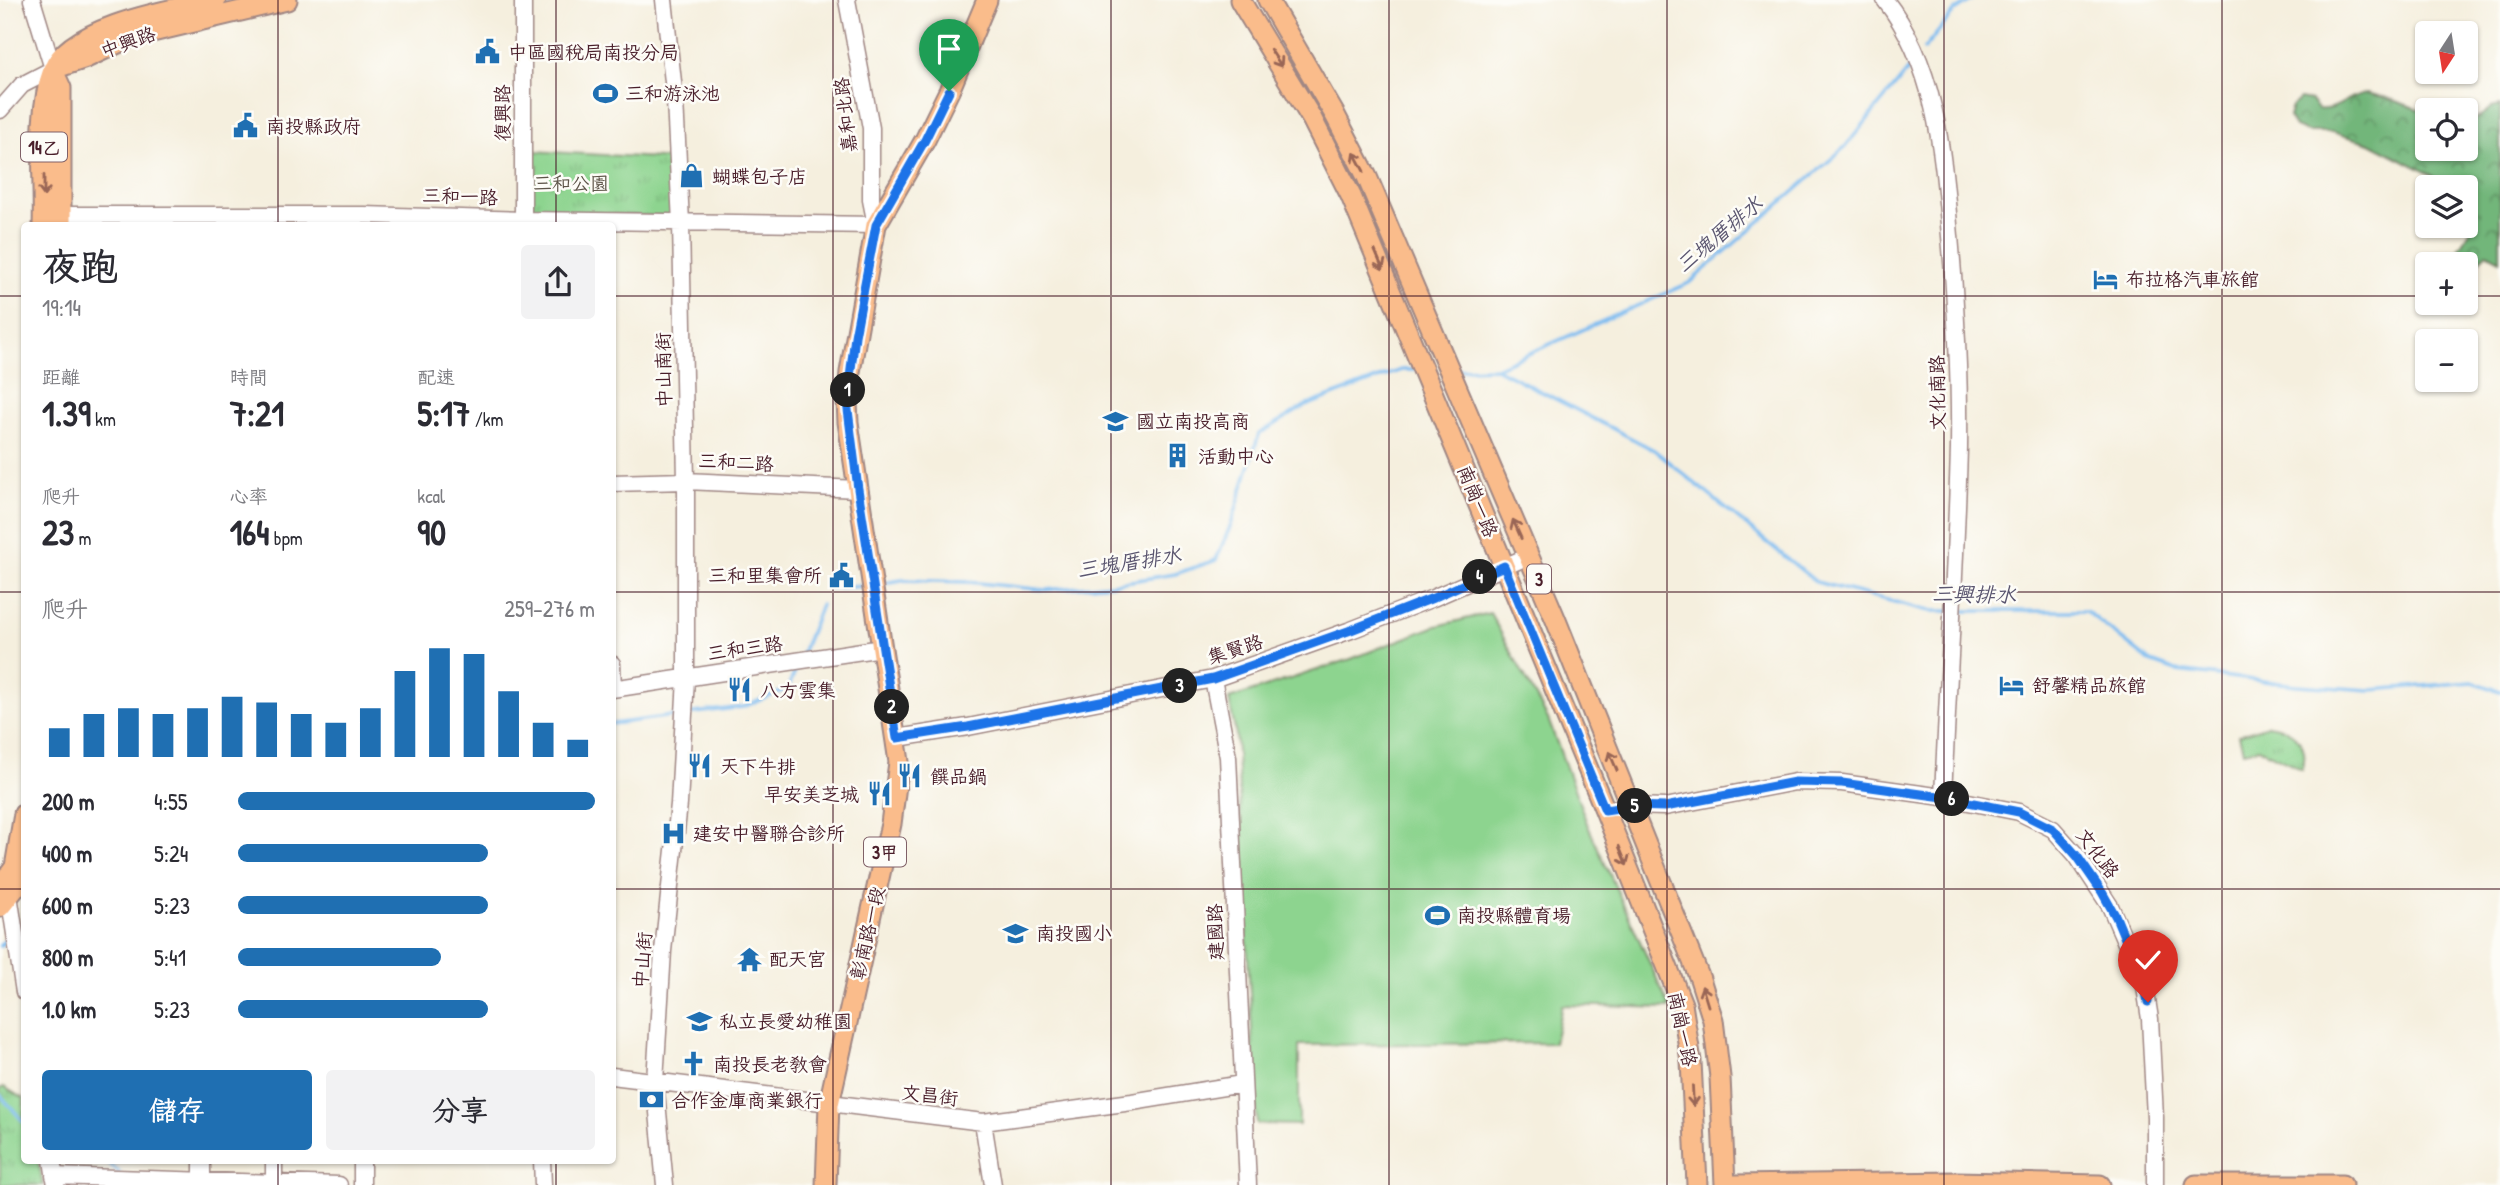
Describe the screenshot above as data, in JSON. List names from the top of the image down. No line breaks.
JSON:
{"streets":{"main road":["中興路","14乙","南崗一路","3","3甲","彰南路一段"],"street":["復興路","嘉和北路","三和一路","中山南街","文化南路","三和二路","三和三路","集賢路","文化路","建國路","中山街","文昌街"]},"crossings":[["中興路","14乙"],["嘉和北路","三和一路"],["嘉和北路","彰南路一段"],["14乙","三和一路"],["三和一路","中山南街"],["三和一路","彰南路一段"],["中山南街","三和二路"],["中山南街","三和三路"],["中山南街","中山街"],["文化南路","文化路"],["三和二路","彰南路一段"],["南崗一路","集賢路"],["南崗一路","文化路"],["三和三路","彰南路一段"],["集賢路","建國路"],["集賢路","彰南路一段"],["建國路","文昌街"],["彰南路一段","文昌街"],["中山街","文昌街"]],"water":["三塊厝排水","三興排水"],"parks":["三和公園"],"places":{"public building":["中區國稅局南投分局","南投縣政府","三和里集會所"],"sports":["三和游泳池","南投縣體育場"],"shop":["蝴蝶包子店"],"hotel":["布拉格汽車旅館","舒馨精品旅館"],"school or university":["國立南投高商","南投國小","私立長愛幼稚園"],"building":["活動中心"],"restaurant":["八方雲集","天下牛排","饌品鍋","早安美芝城"],"hospital":["建安中醫聯合診所"],"temple":["配天宮"],"church":["南投長老教會"],"bank":["合作金庫商業銀行"]},"north":"bottom","page":{"map_buttons":["+","−"],"heading":["夜跑","19:14"],"stats":[["距離","1.39 km"],["時間","7:21"],["配速","5:17 /km"],["爬升","23 m"],["心率","164 bpm"],["kcal","90"]],"pins":["1","4","3","2","6","5"],"chart":["爬升","259–276 m"],"list":[{"name":"200 m","note":"4:55"},{"name":"400 m","note":"5:24"},{"name":"600 m","note":"5:23"},{"name":"800 m","note":"5:41"},{"name":"1.0 km","note":"5:23"}],"buttons":["儲存","分享"]}}
